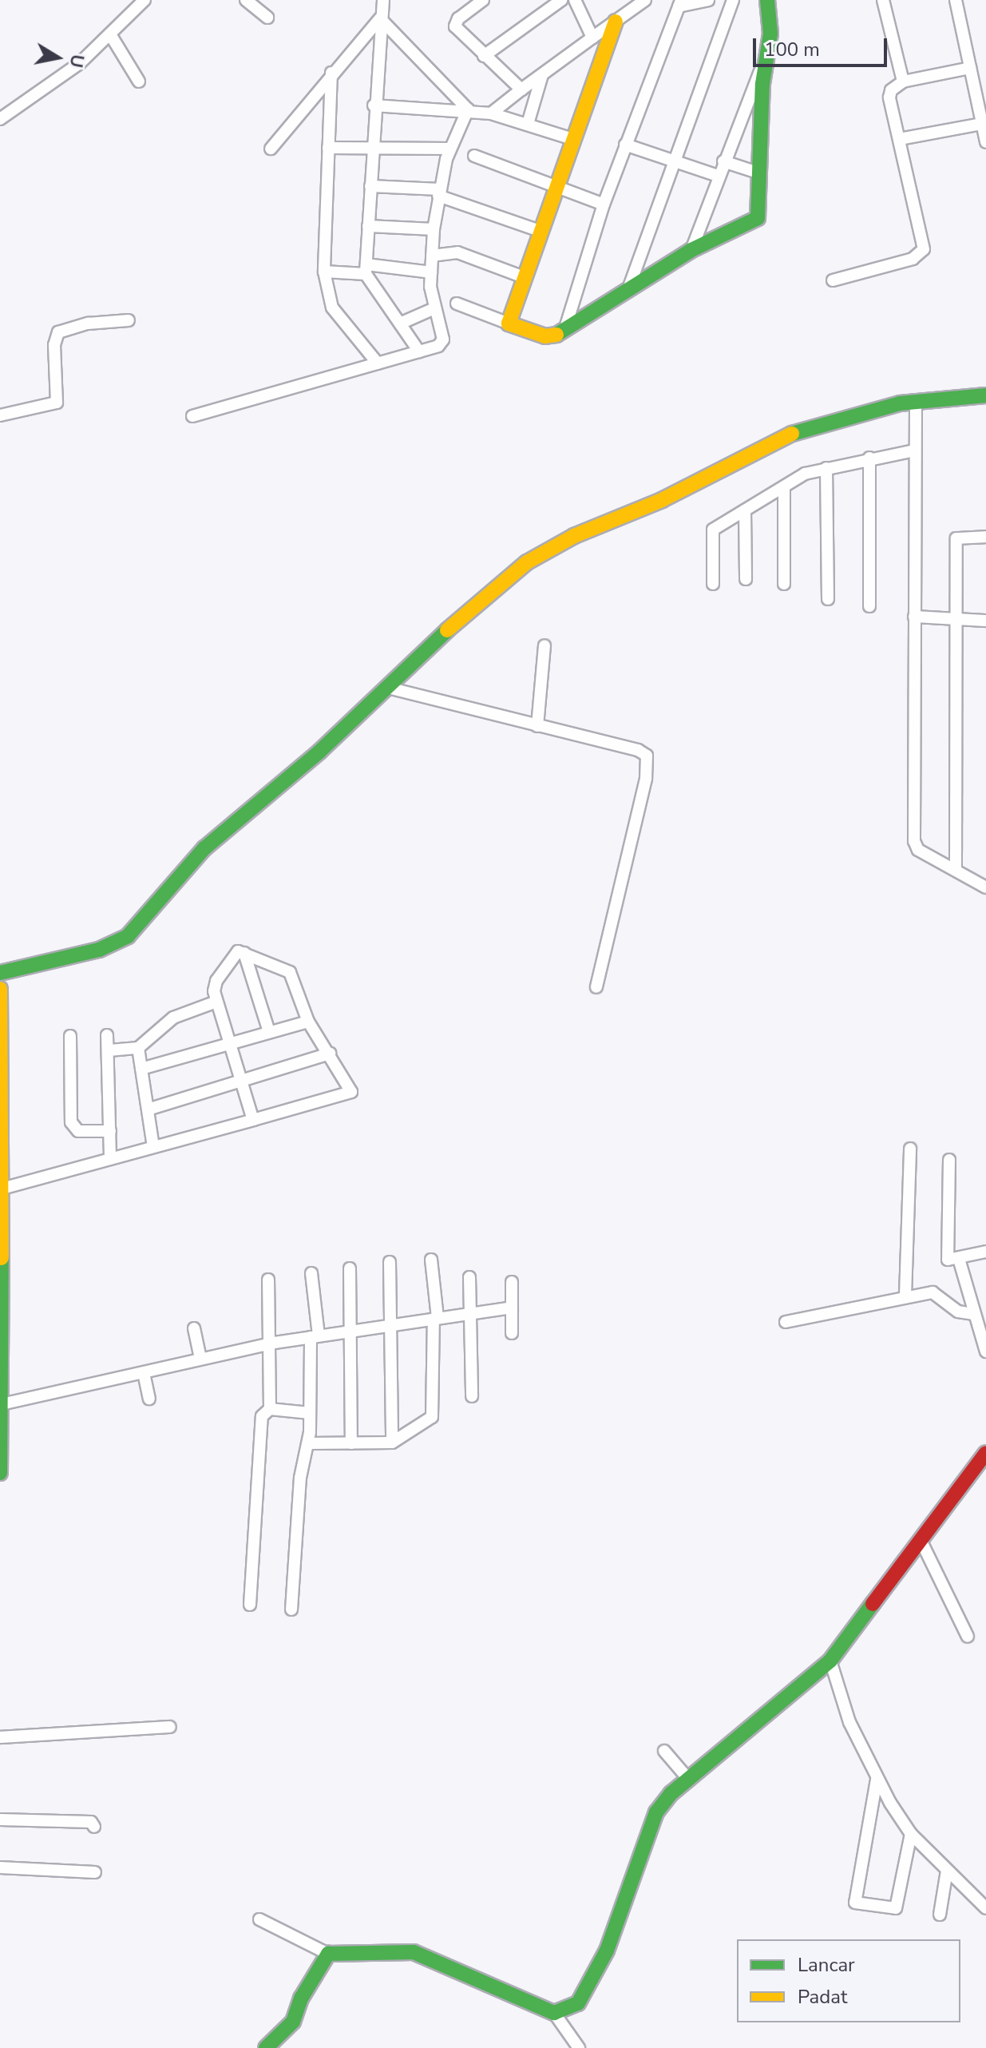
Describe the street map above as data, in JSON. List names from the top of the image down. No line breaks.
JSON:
{"legend":["Lancar","Padat"],"scale_bar":"100 m","north":"right"}
